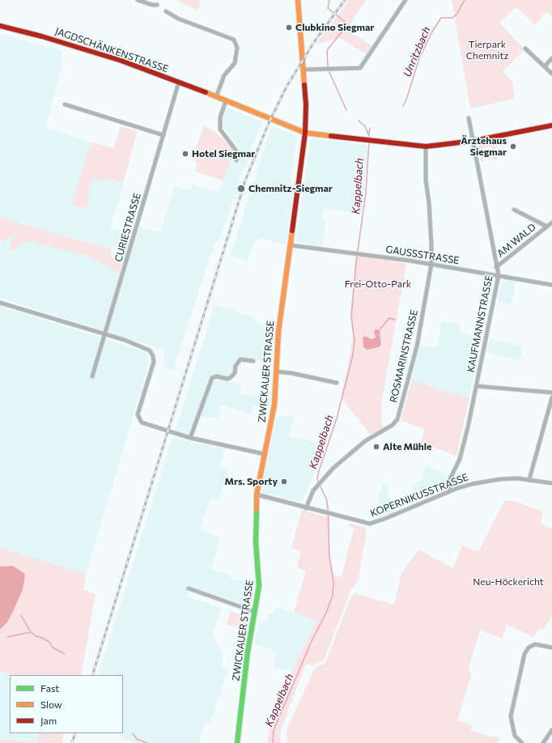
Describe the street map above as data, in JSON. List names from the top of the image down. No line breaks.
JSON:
{"streets":{"main road":["JAGDSCHÄNKENSTRASSE","ZWICKAUER STRASSE"],"street":["CURIESTRASSE","AM WALD","GAUSSSTRASSE","KAUFMANNSTRASSE","ROSMARINSTRASSE","KOPERNIKUSSTRASSE"]},"crossings":[["JAGDSCHÄNKENSTRASSE","CURIESTRASSE"],["JAGDSCHÄNKENSTRASSE","KAUFMANNSTRASSE"],["JAGDSCHÄNKENSTRASSE","ROSMARINSTRASSE"],["JAGDSCHÄNKENSTRASSE","ZWICKAUER STRASSE"],["AM WALD","KAUFMANNSTRASSE"],["GAUSSSTRASSE","KAUFMANNSTRASSE"],["GAUSSSTRASSE","ROSMARINSTRASSE"],["GAUSSSTRASSE","ZWICKAUER STRASSE"],["KAUFMANNSTRASSE","KOPERNIKUSSTRASSE"],["ROSMARINSTRASSE","KOPERNIKUSSTRASSE"],["ZWICKAUER STRASSE","KOPERNIKUSSTRASSE"]],"water":["Unritzbach","Kappelbach"],"parks":["Tierpark Chemnitz","Frei-Otto-Park","Neu-Höckericht"],"places":["Clubkino Siegmar","Ärztehaus Siegmar","Hotel Siegmar","Chemnitz-Siegmar","Alte Mühle","Mrs. Sporty"],"legend":["Fast","Slow","Jam"]}
